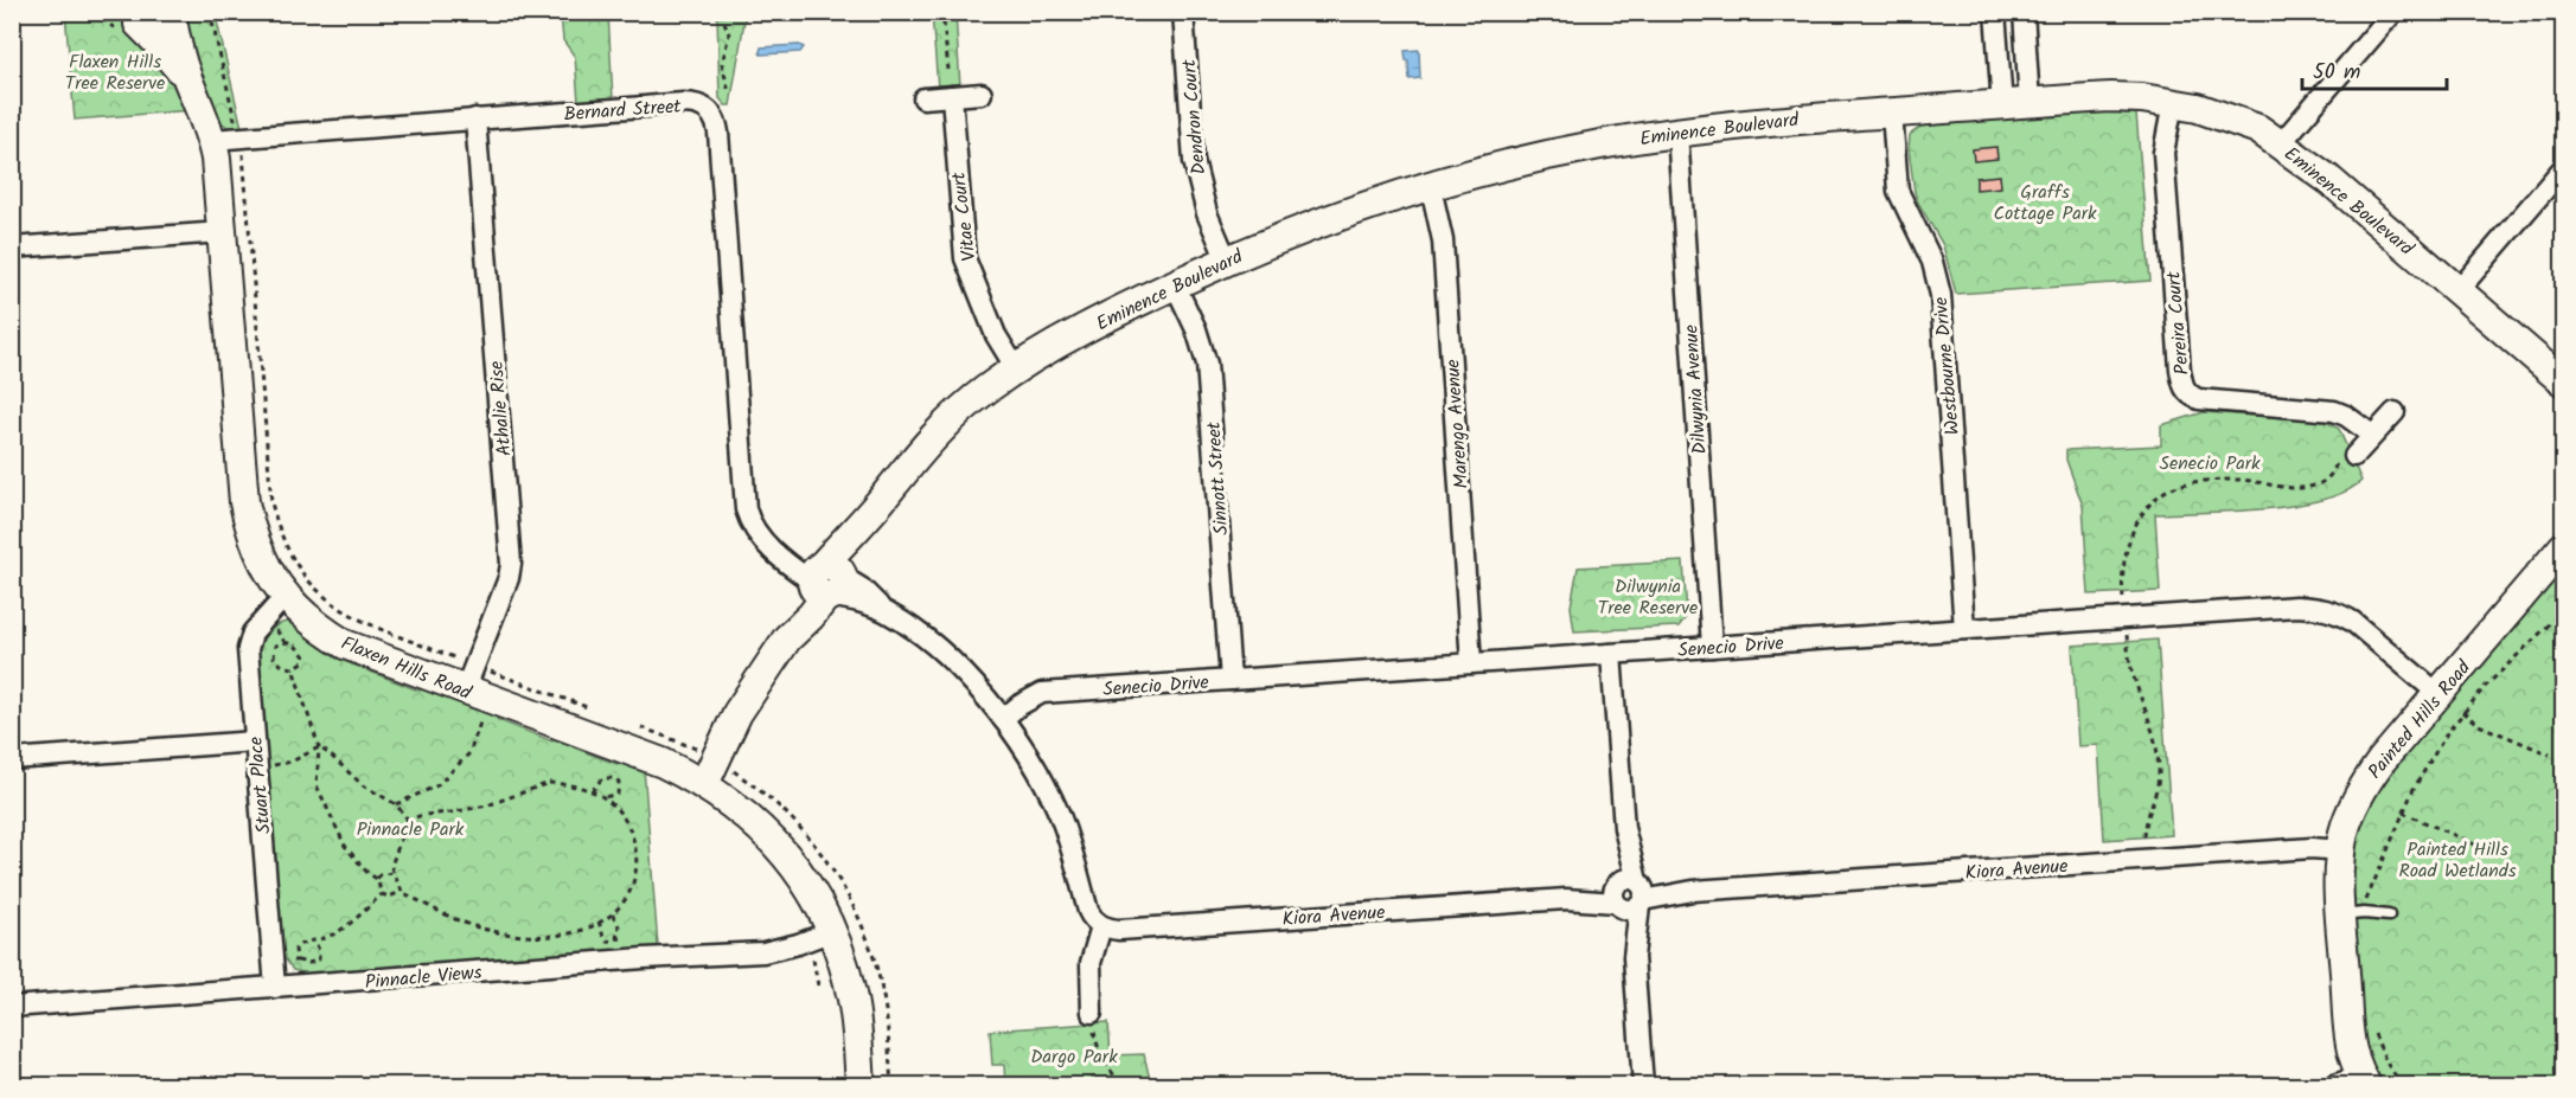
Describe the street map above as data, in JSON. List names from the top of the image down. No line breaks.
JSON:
{"streets":{"street":["Bernard Street","Dendron Court","Eminence Boulevard","Vitae Court","Pereira Court","Westbourne Drive","Dilwynia Avenue","Athalie Rise","Marengo Avenue","Sinnott Street","Senecio Drive","Flaxen Hills Road","Painted Hills Road","Stuart Place","Kiora Avenue","Pinnacle Views"]},"crossings":[["Bernard Street","Eminence Boulevard"],["Bernard Street","Athalie Rise"],["Bernard Street","Flaxen Hills Road"],["Dendron Court","Eminence Boulevard"],["Eminence Boulevard","Vitae Court"],["Eminence Boulevard","Pereira Court"],["Eminence Boulevard","Westbourne Drive"],["Eminence Boulevard","Dilwynia Avenue"],["Eminence Boulevard","Marengo Avenue"],["Eminence Boulevard","Sinnott Street"],["Eminence Boulevard","Flaxen Hills Road"],["Westbourne Drive","Senecio Drive"],["Dilwynia Avenue","Senecio Drive"],["Athalie Rise","Flaxen Hills Road"],["Marengo Avenue","Senecio Drive"],["Sinnott Street","Senecio Drive"],["Senecio Drive","Painted Hills Road"],["Flaxen Hills Road","Stuart Place"],["Flaxen Hills Road","Pinnacle Views"],["Painted Hills Road","Kiora Avenue"],["Stuart Place","Pinnacle Views"]],"parks":["Flaxen Hills Tree Reserve","Graffs Cottage Park","Senecio Park","Dilwynia Tree Reserve","Pinnacle Park","Painted Hills Road Wetlands","Dargo Park"],"scale_bar":"50 m"}
